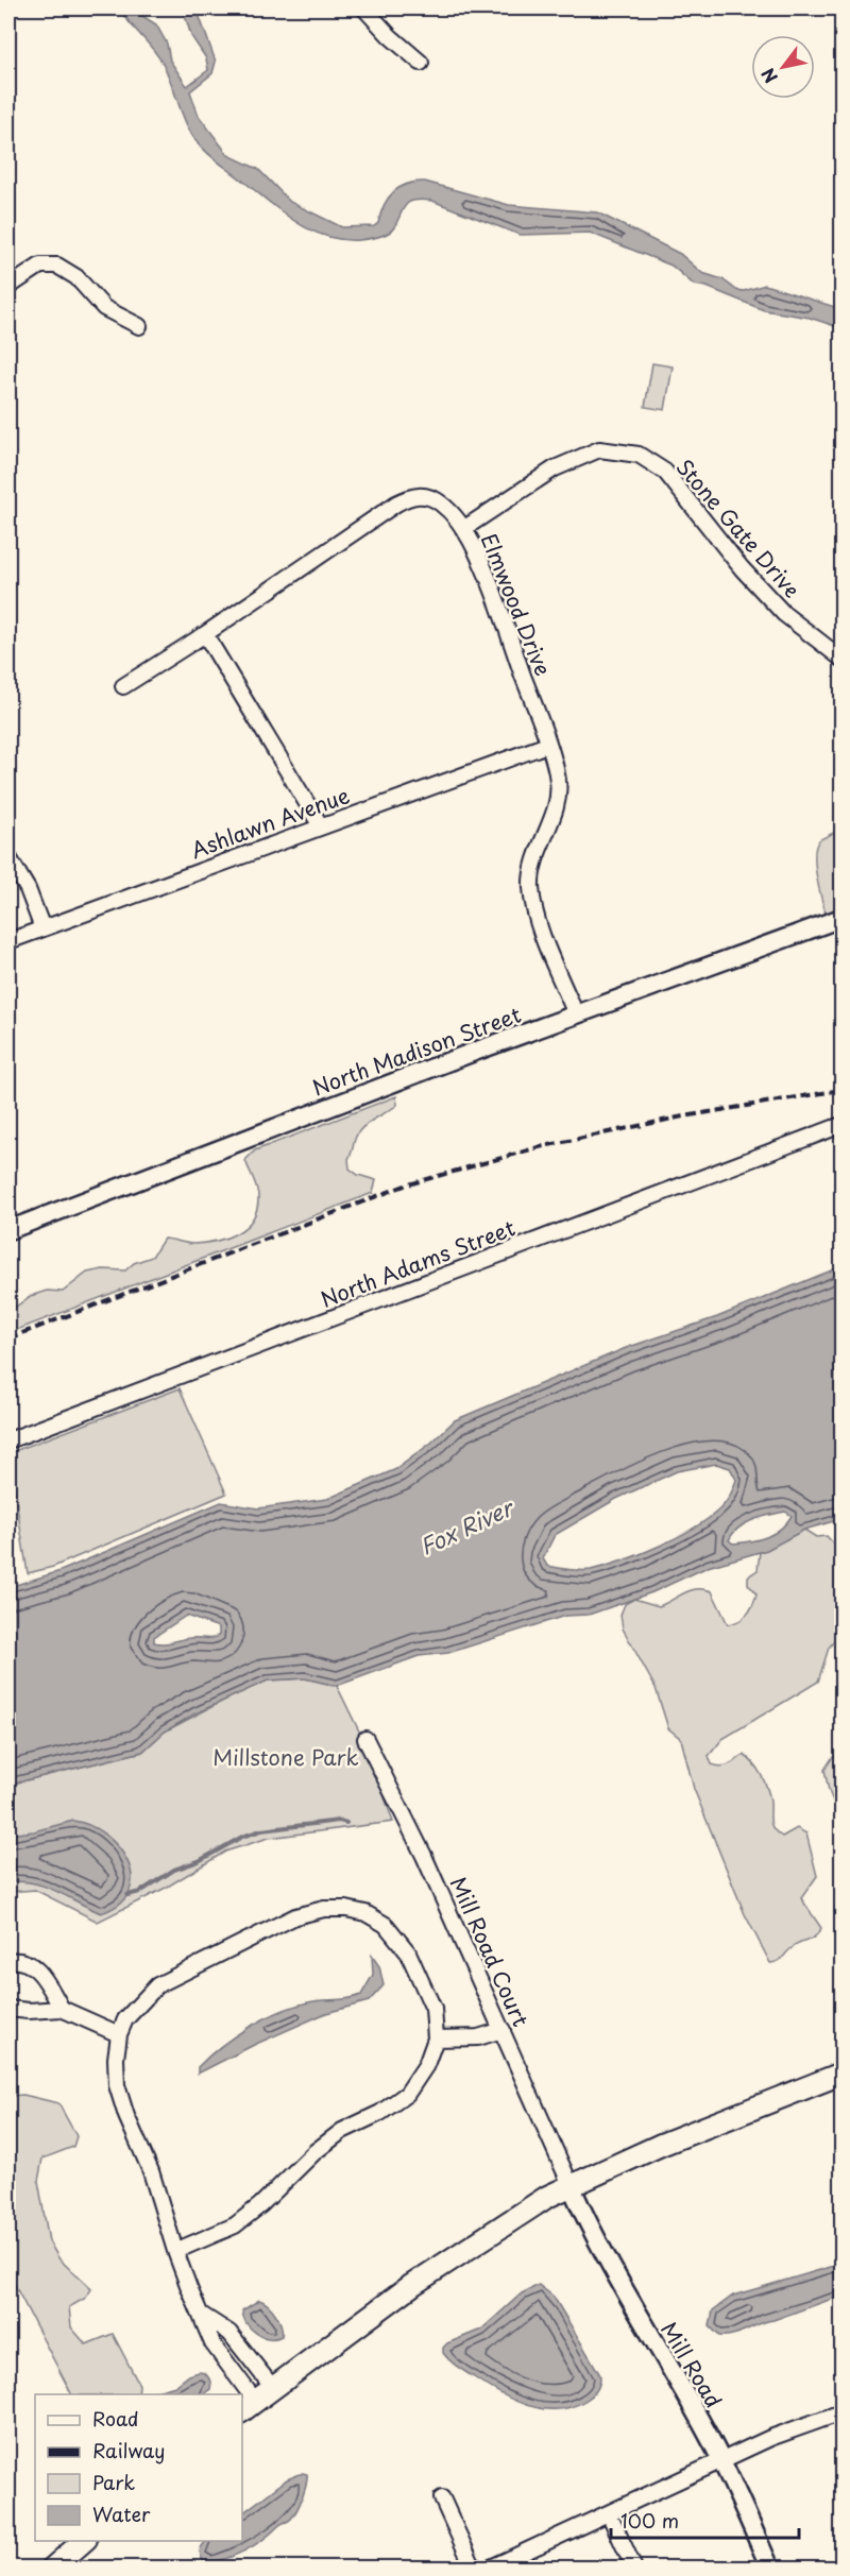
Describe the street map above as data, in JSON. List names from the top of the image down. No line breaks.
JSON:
{"streets":{"street":["Stone Gate Drive","Elmwood Drive","Ashlawn Avenue","North Madison Street","North Adams Street","Mill Road Court","Mill Road"]},"crossings":[["Stone Gate Drive","Elmwood Drive"],["Elmwood Drive","Ashlawn Avenue"],["Elmwood Drive","North Madison Street"],["Mill Road Court","Mill Road"]],"water":["Fox River"],"parks":["Millstone Park"],"legend":["Road","Railway","Park","Water"],"scale_bar":"100 m","north":"bottom left"}
